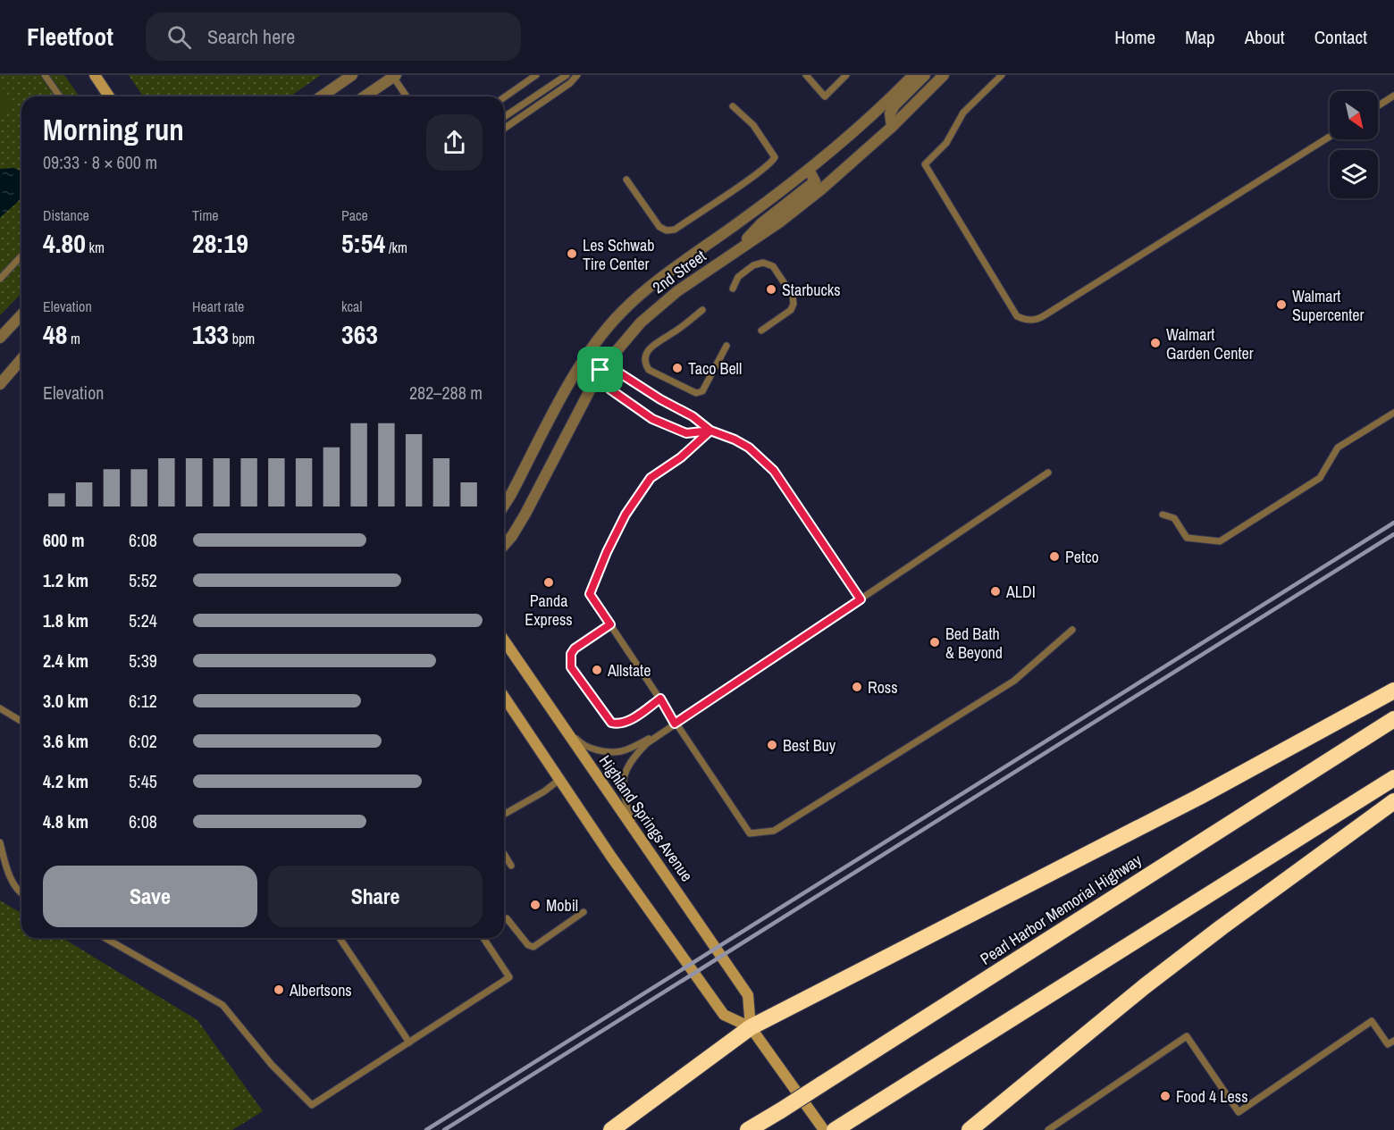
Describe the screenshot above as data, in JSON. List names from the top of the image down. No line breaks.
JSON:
{"streets":{"highway":["Pearl Harbor Memorial Highway"],"main road":["Highland Springs Avenue"],"street":["2nd Street"]},"places":["Les Schwab Tire Center","Starbucks","Walmart Supercenter","Walmart Garden Center","Taco Bell","Petco","Panda Express","ALDI","Bed Bath & Beyond","Allstate","Ross","Best Buy","Mobil","Albertsons","Food 4 Less"],"north":"bottom right","page":{"header":"Fleetfoot","search":"Search here","nav":["Home","Map","About","Contact"],"heading":["Morning run","09:33 · 8 × 600 m"],"stats":[["Distance","4.80 km"],["Time","28:19"],["Pace","5:54 /km"],["Elevation","48 m"],["Heart rate","133 bpm"],["kcal","363"]],"chart":["Elevation","282–288 m"],"list":[{"name":"600 m","note":"6:08"},{"name":"1.2 km","note":"5:52"},{"name":"1.8 km","note":"5:24"},{"name":"2.4 km","note":"5:39"},{"name":"3.0 km","note":"6:12"},{"name":"3.6 km","note":"6:02"},{"name":"4.2 km","note":"5:45"},{"name":"4.8 km","note":"6:08"}],"buttons":["Save","Share"]}}
